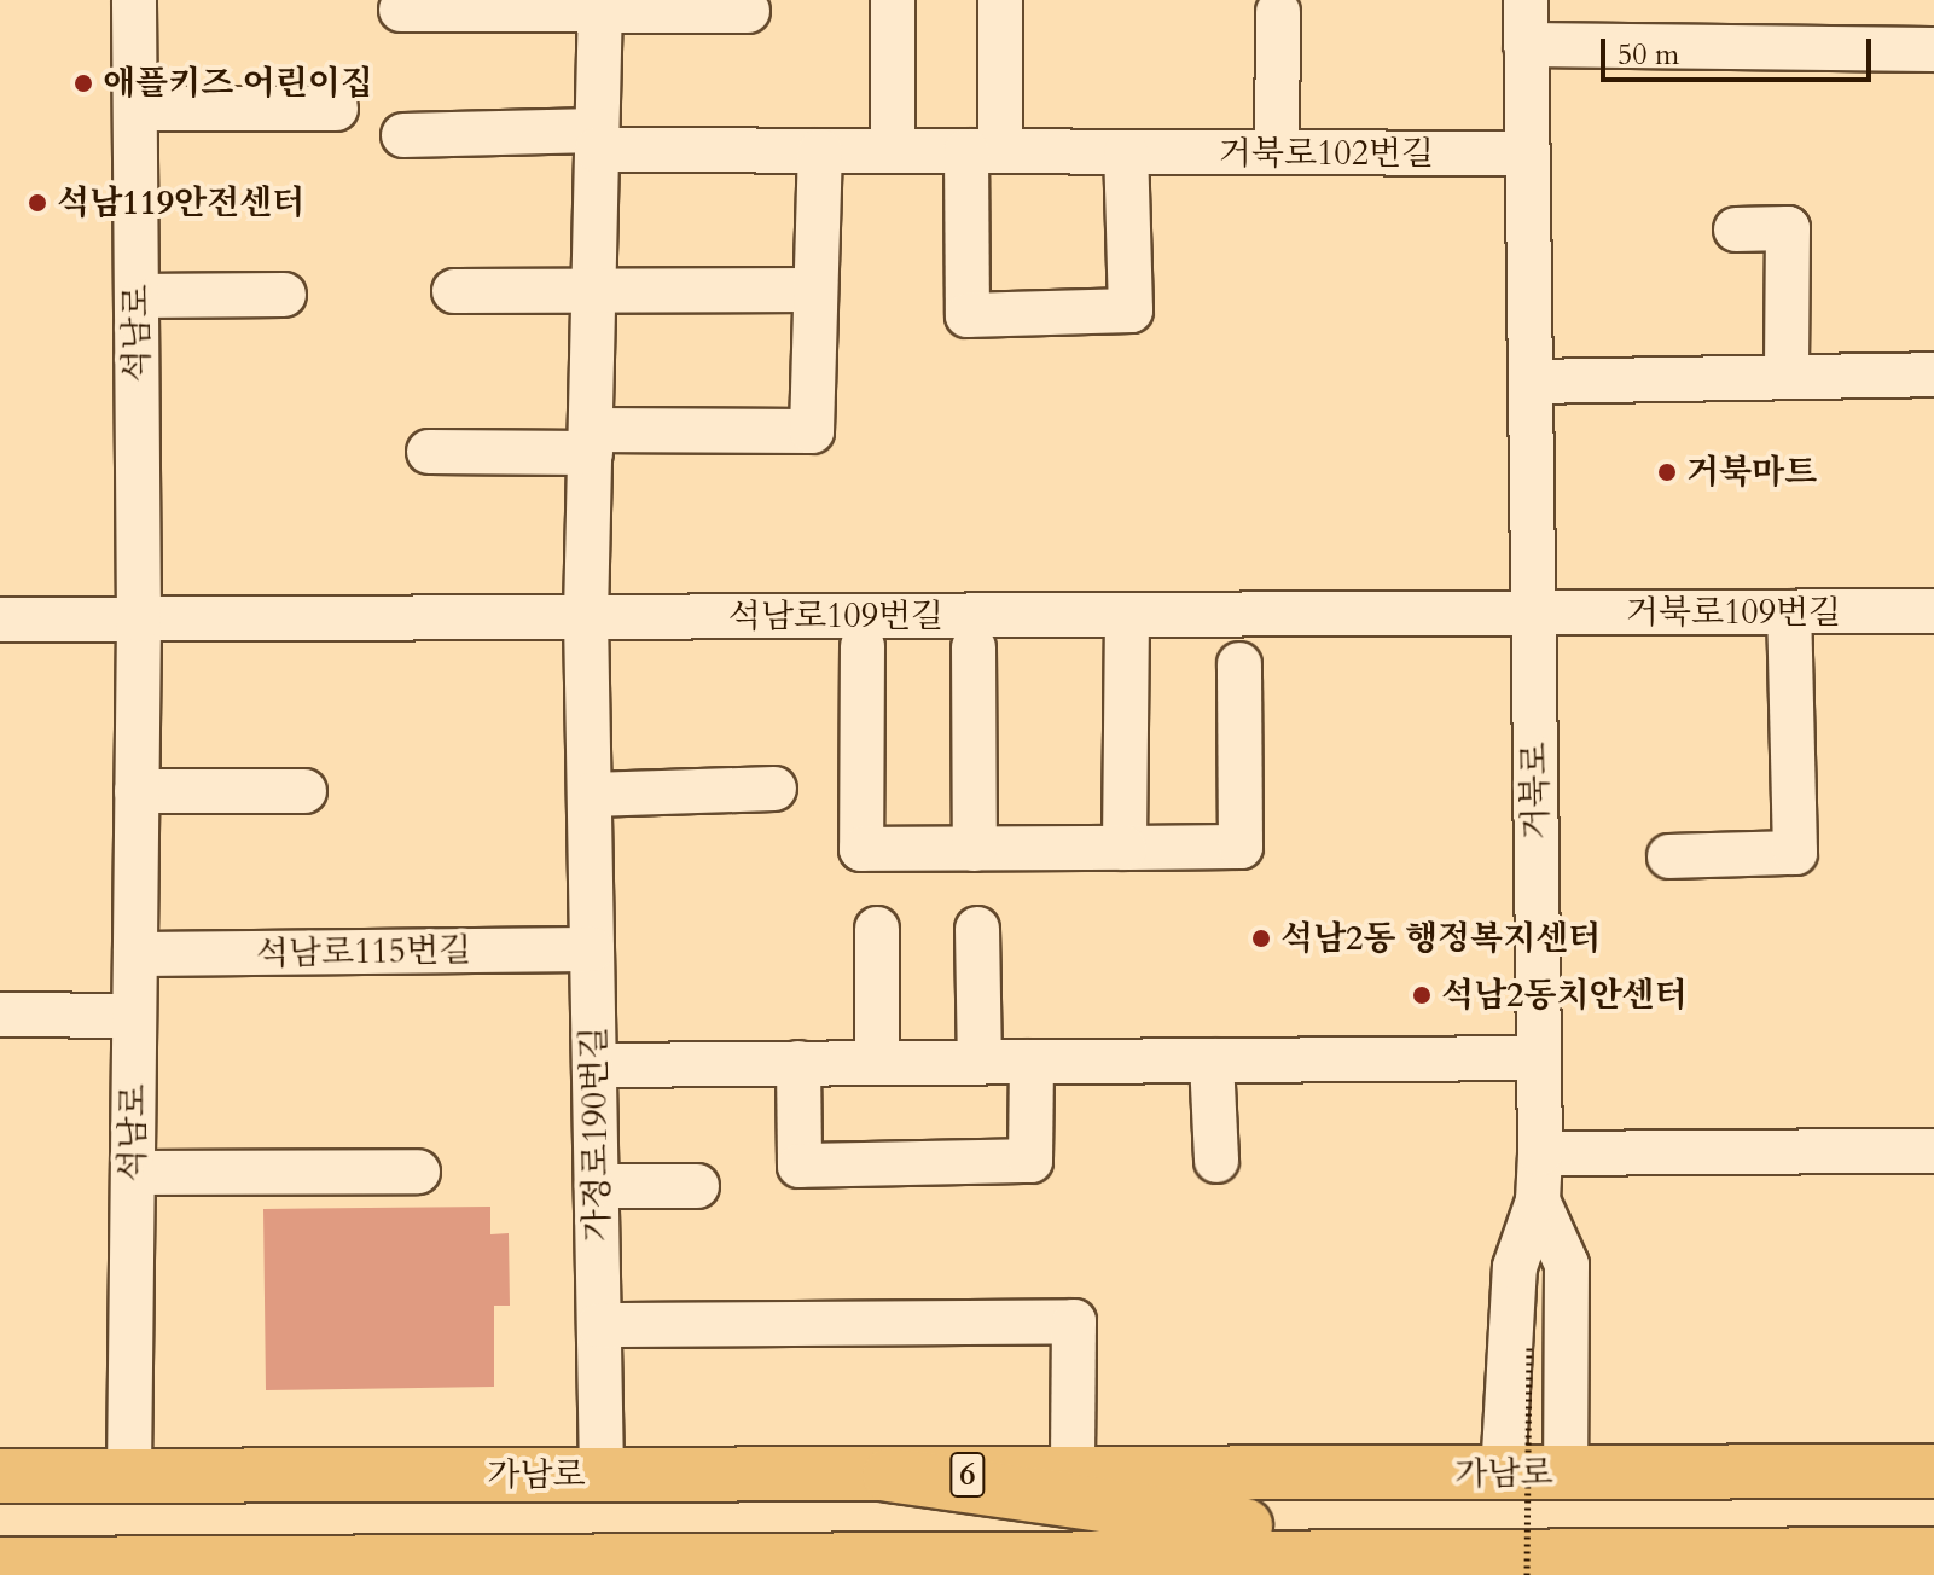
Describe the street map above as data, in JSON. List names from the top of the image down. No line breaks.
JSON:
{"streets":{"main road":["가남로","6"],"street":["거북로102번길","석남로","거북로109번길","석남로109번길","거북로","석남로115번길","가정로190번길"]},"crossings":[["거북로102번길","거북로"],["거북로102번길","가정로190번길"],["석남로","석남로109번길"],["석남로","석남로115번길"],["석남로","가남로"],["거북로109번길","석남로109번길"],["거북로109번길","거북로"],["석남로109번길","거북로"],["석남로109번길","가정로190번길"],["석남로115번길","가정로190번길"],["가정로190번길","가남로"]],"places":["애플키즈 어린이집","석남119안전센터","거북마트","석남2동 행정복지센터","석남2동치안센터"],"scale_bar":"50 m"}
